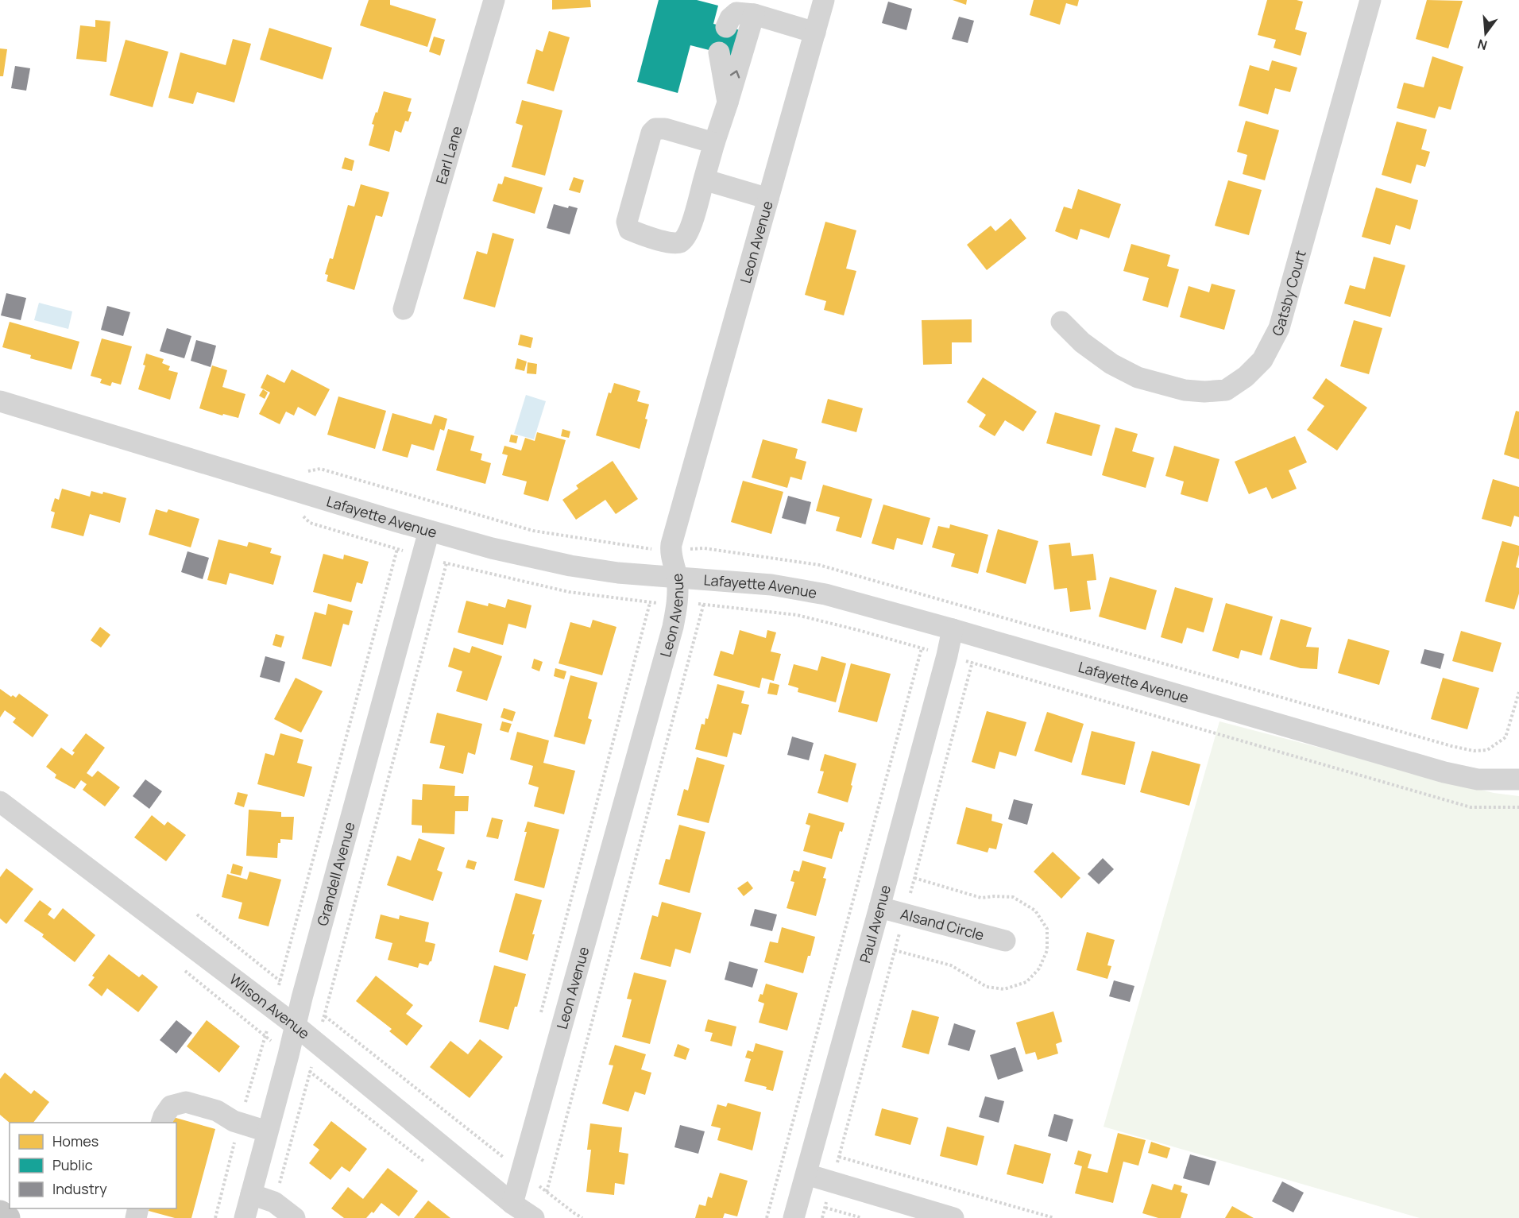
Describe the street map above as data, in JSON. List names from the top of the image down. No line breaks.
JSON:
{"streets":{"street":["Earl Lane","Leon Avenue","Gatsby Court","Lafayette Avenue","Grandell Avenue","Paul Avenue","Alsand Circle","Wilson Avenue"]},"crossings":[["Leon Avenue","Lafayette Avenue"],["Leon Avenue","Wilson Avenue"],["Lafayette Avenue","Grandell Avenue"],["Lafayette Avenue","Paul Avenue"],["Grandell Avenue","Wilson Avenue"],["Paul Avenue","Alsand Circle"]],"legend":["Homes","Public","Industry"],"north":"bottom"}
